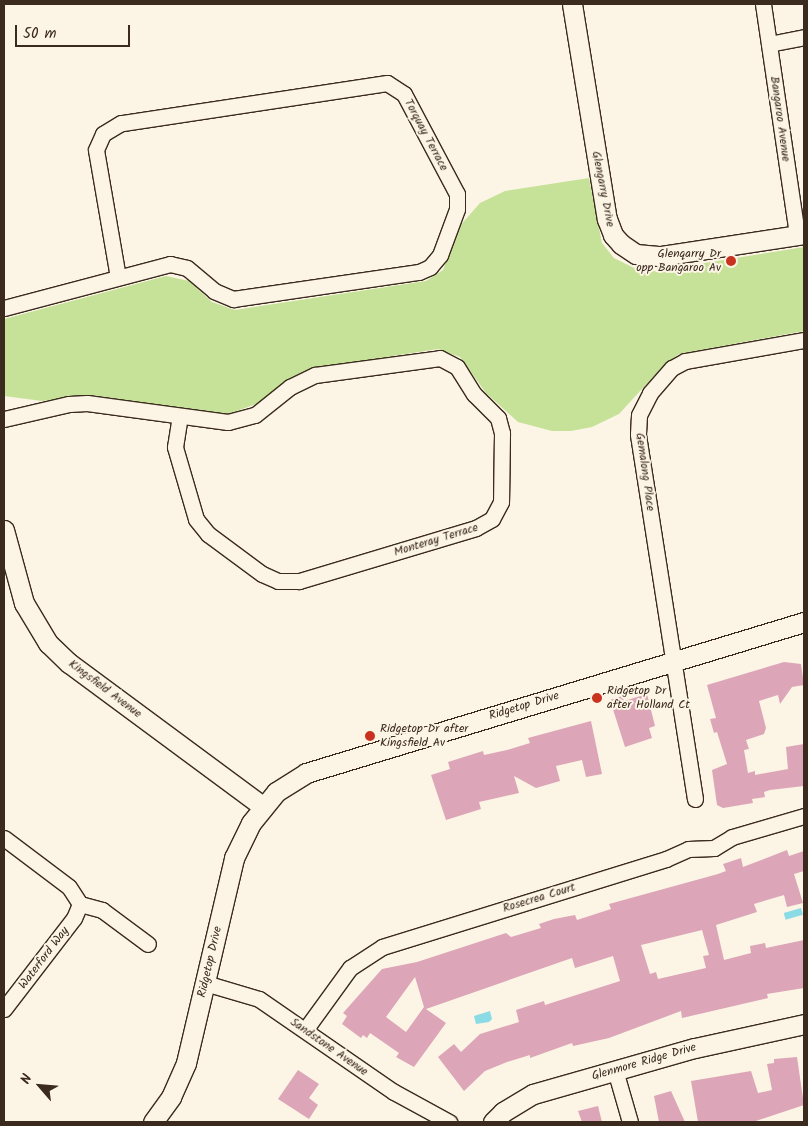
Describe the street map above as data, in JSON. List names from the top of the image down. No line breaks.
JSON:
{"streets":{"street":["Bangaroo Avenue","Torquay Terrace","Glengarry Drive","Gemalong Place","Monteray Terrace","Kingsfield Avenue","Ridgetop Drive","Rosecrea Court","Waterford Way","Sandstone Avenue","Glenmore Ridge Drive"]},"crossings":[["Bangaroo Avenue","Glengarry Drive"],["Gemalong Place","Ridgetop Drive"],["Kingsfield Avenue","Ridgetop Drive"],["Ridgetop Drive","Sandstone Avenue"],["Rosecrea Court","Sandstone Avenue"]],"places":["Glenqarry Dr opp Bangaroo Av","Ridgetop Dr after Holland Ct","Ridgetop Dr after Kingsfield Av"],"scale_bar":"50 m","north":"top left"}
